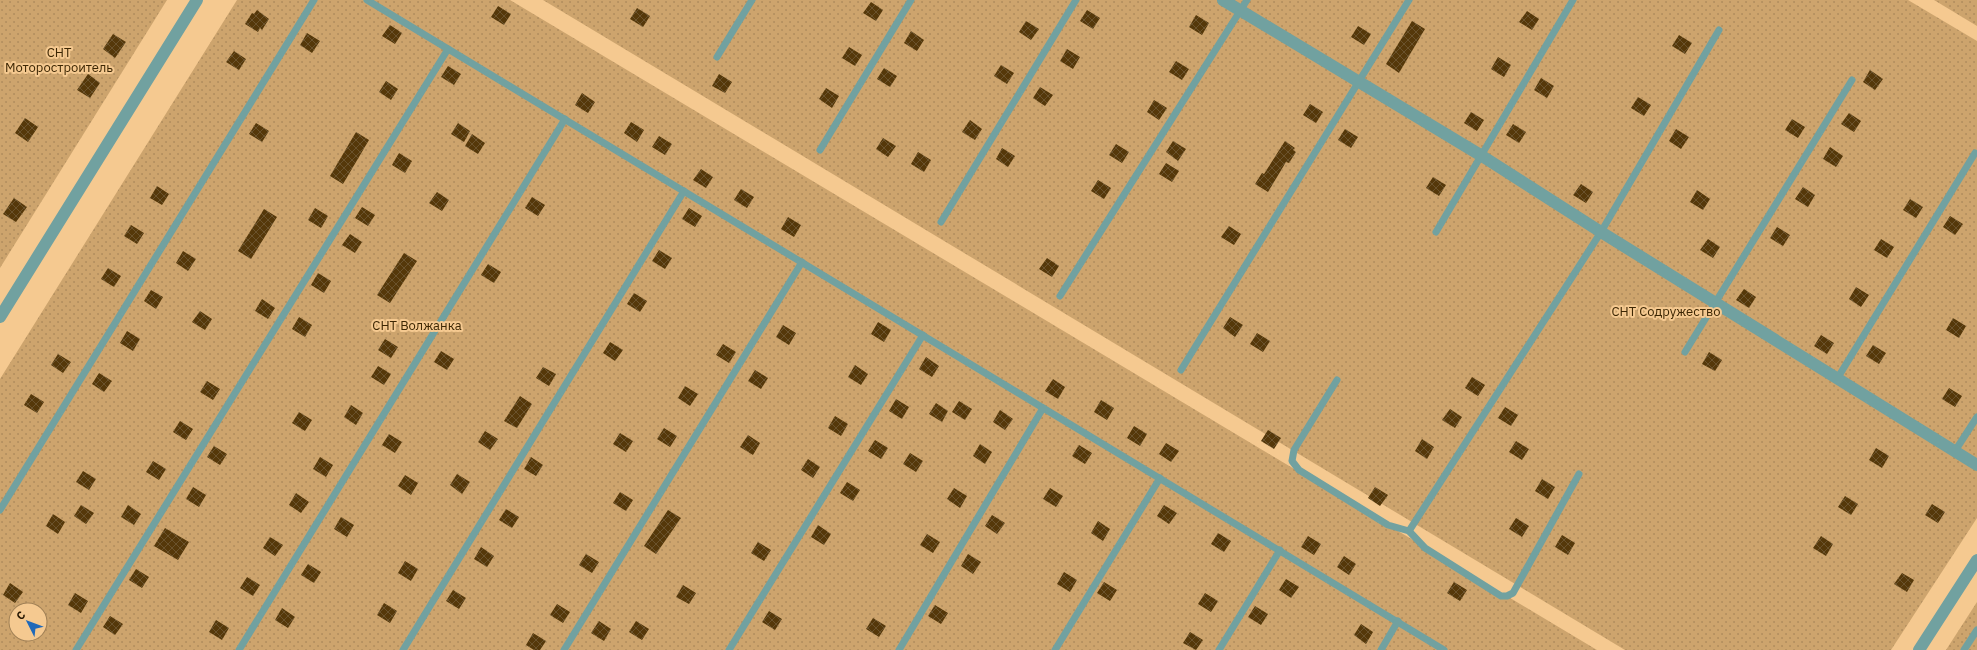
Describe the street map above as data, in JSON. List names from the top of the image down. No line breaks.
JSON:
{"parks":["СНТ Моторостроитель","СНТ Содружество","СНТ Волжанка"],"north":"top left"}
